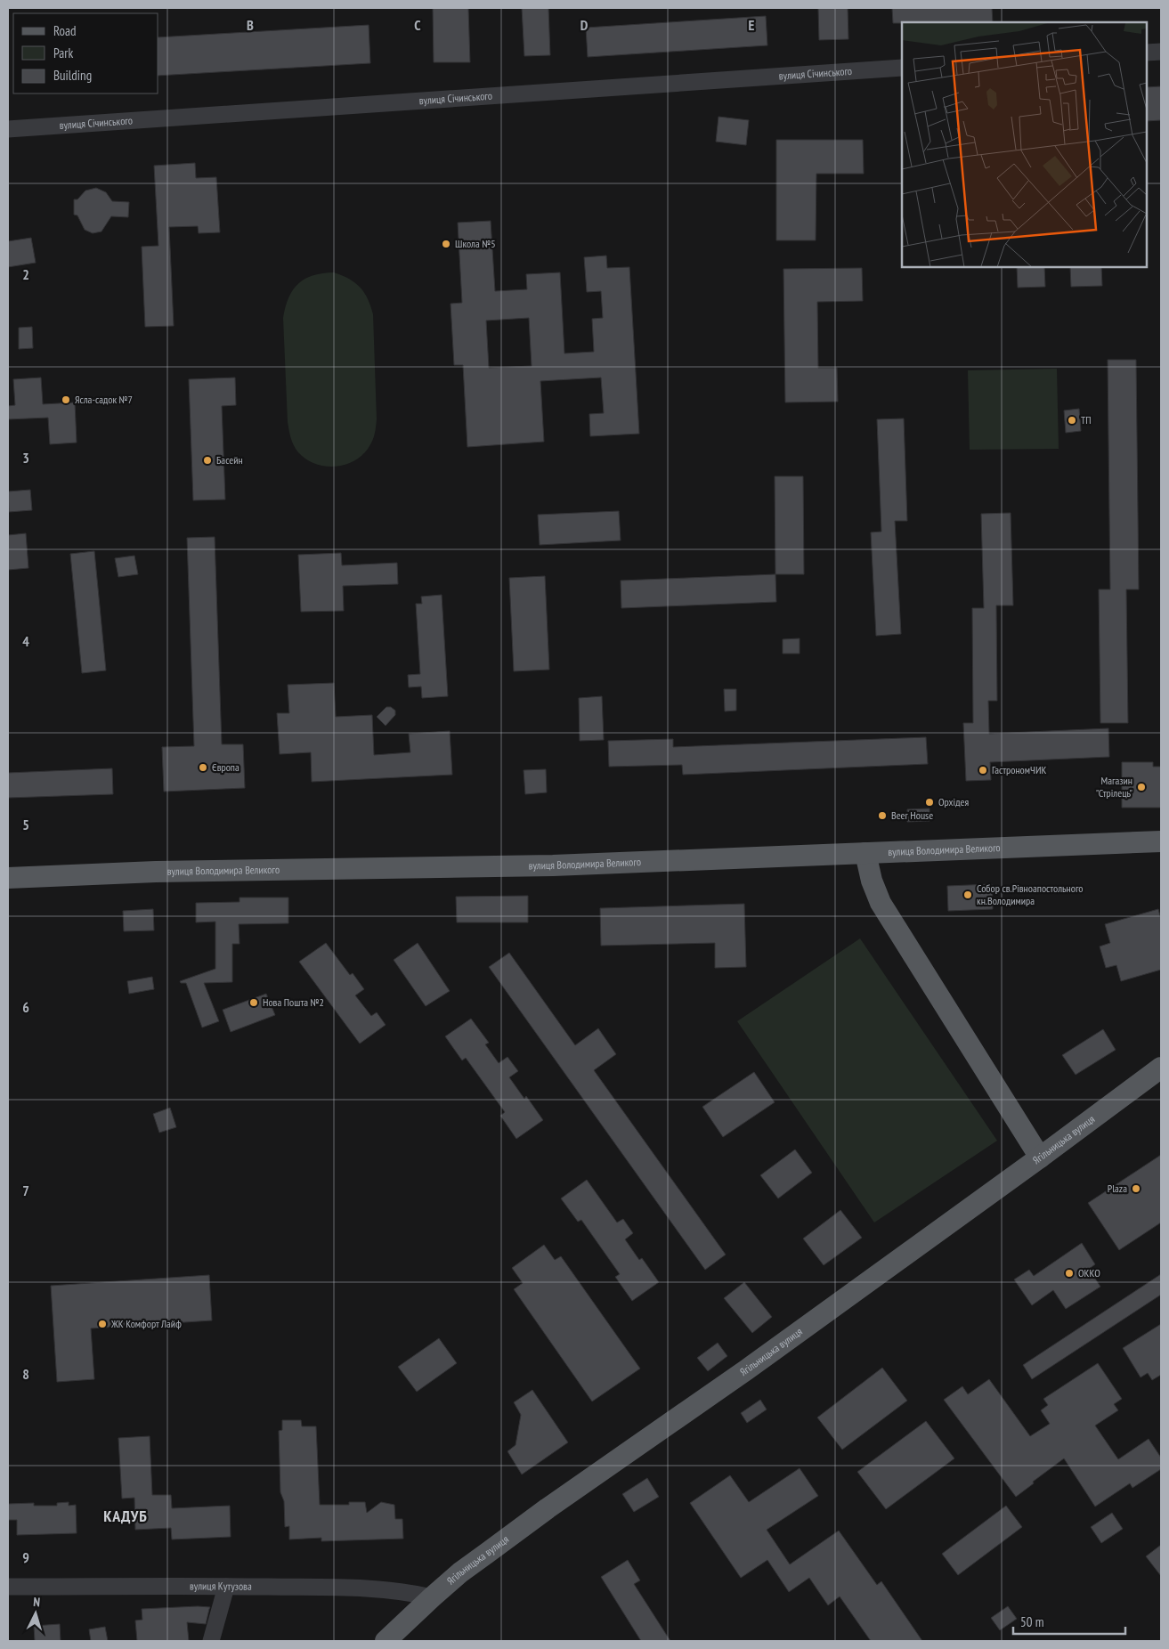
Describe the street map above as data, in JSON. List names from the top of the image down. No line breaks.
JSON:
{"streets":{"main road":["вулиця Володимира Великого","Ягільницька вулиця"],"street":["вулиця Січинського","вулиця Кутузова"]},"crossings":[["Ягільницька вулиця","вулиця Кутузова"]],"districts":["КАДУБ"],"places":["Школа №5","Ясла-садок №7","ТП","Басейн","Європа","ГастрономЧИК","Магазин \"Стрілець\"","Орхідея","Beer House","Собор св.Рівноапостольного кн.Володимира","Нова Пошта №2","Plaza","ОККО","ЖК Комфорт Лайф"],"legend":["Road","Park","Building"],"scale_bar":"50 m","north":"top","grid":{"columns":["B","C","D","E"],"rows":["2","3","4","5","6","7","8","9"]}}
